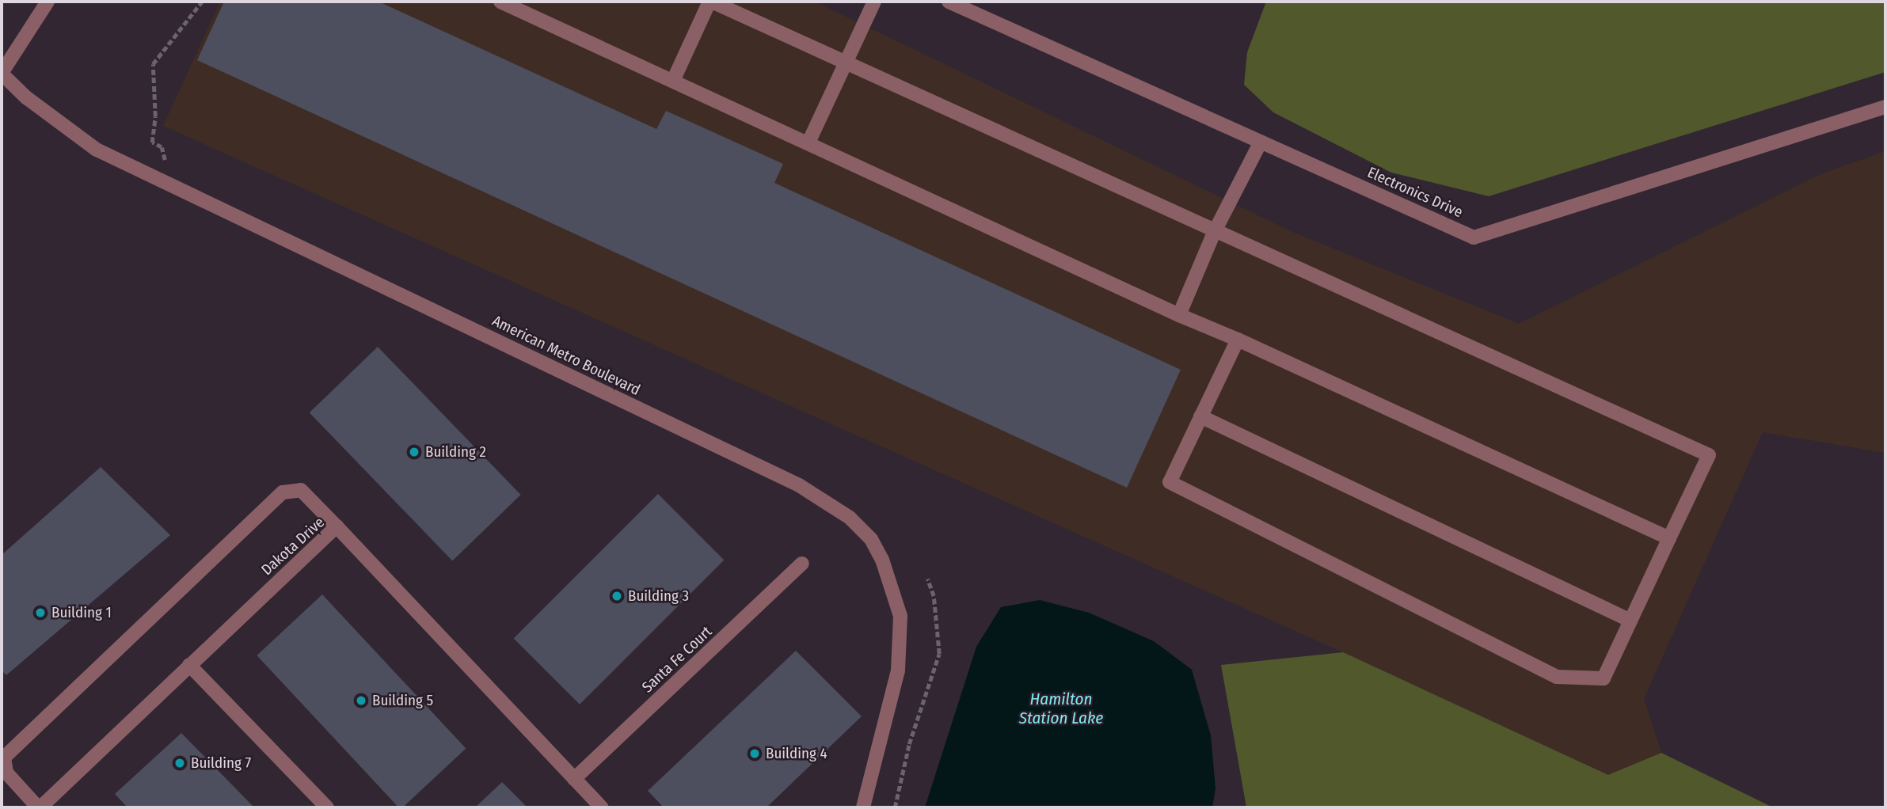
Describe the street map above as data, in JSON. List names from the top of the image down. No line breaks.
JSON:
{"streets":{"street":["Electronics Drive","American Metro Boulevard","Dakota Drive","Santa Fe Court"]},"crossings":[["Dakota Drive","Santa Fe Court"]],"water":["Hamilton Station Lake"],"places":["Building 2","Building 3","Building 1","Building 5","Building 4","Building 7"]}
